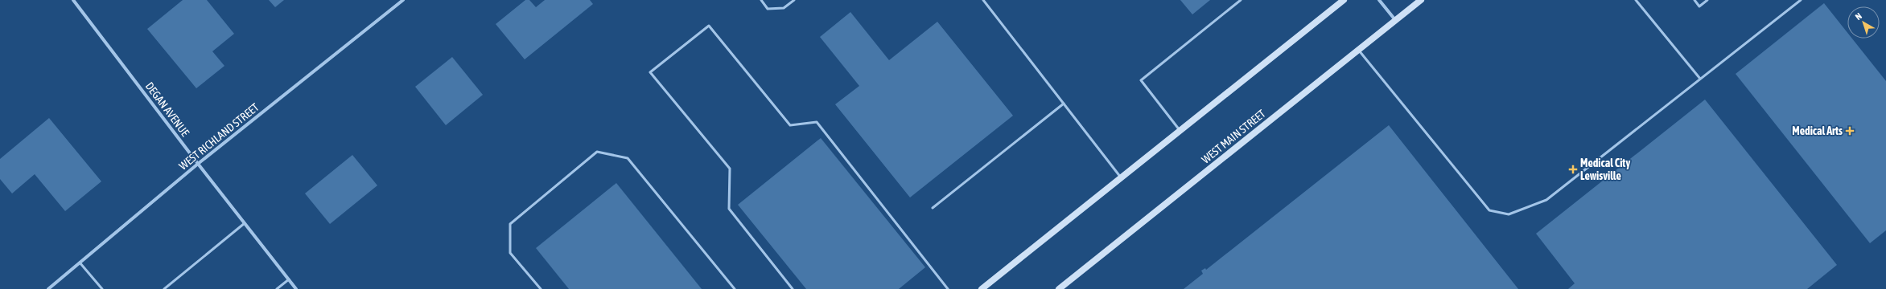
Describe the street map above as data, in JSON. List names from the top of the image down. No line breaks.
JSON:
{"streets":{"main road":["WEST MAIN STREET"],"street":["DEGAN AVENUE","WEST RICHLAND STREET"]},"crossings":[["DEGAN AVENUE","WEST RICHLAND STREET"]],"places":{"health":["Medical Arts","Medical City Lewisville"]},"north":"top left"}
